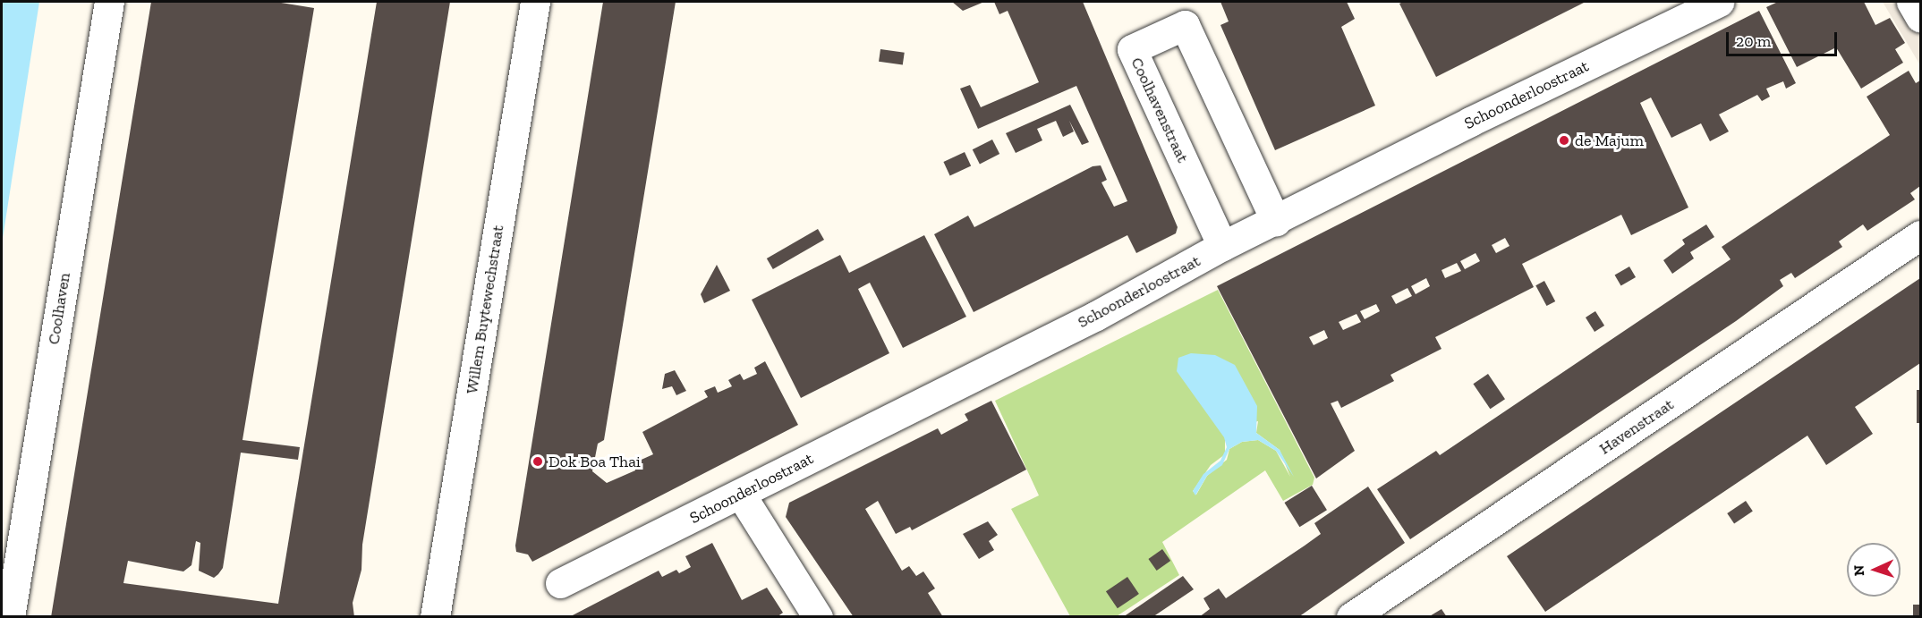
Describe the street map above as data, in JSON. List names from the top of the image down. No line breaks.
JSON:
{"streets":{"street":["Schoonderloostraat","Coolhavenstraat","Coolhaven","Willem Buytewechstraat","Havenstraat"]},"crossings":[["Schoonderloostraat","Coolhavenstraat"]],"places":["de Majum","Dok Boa Thai"],"scale_bar":"20 m","north":"left"}
